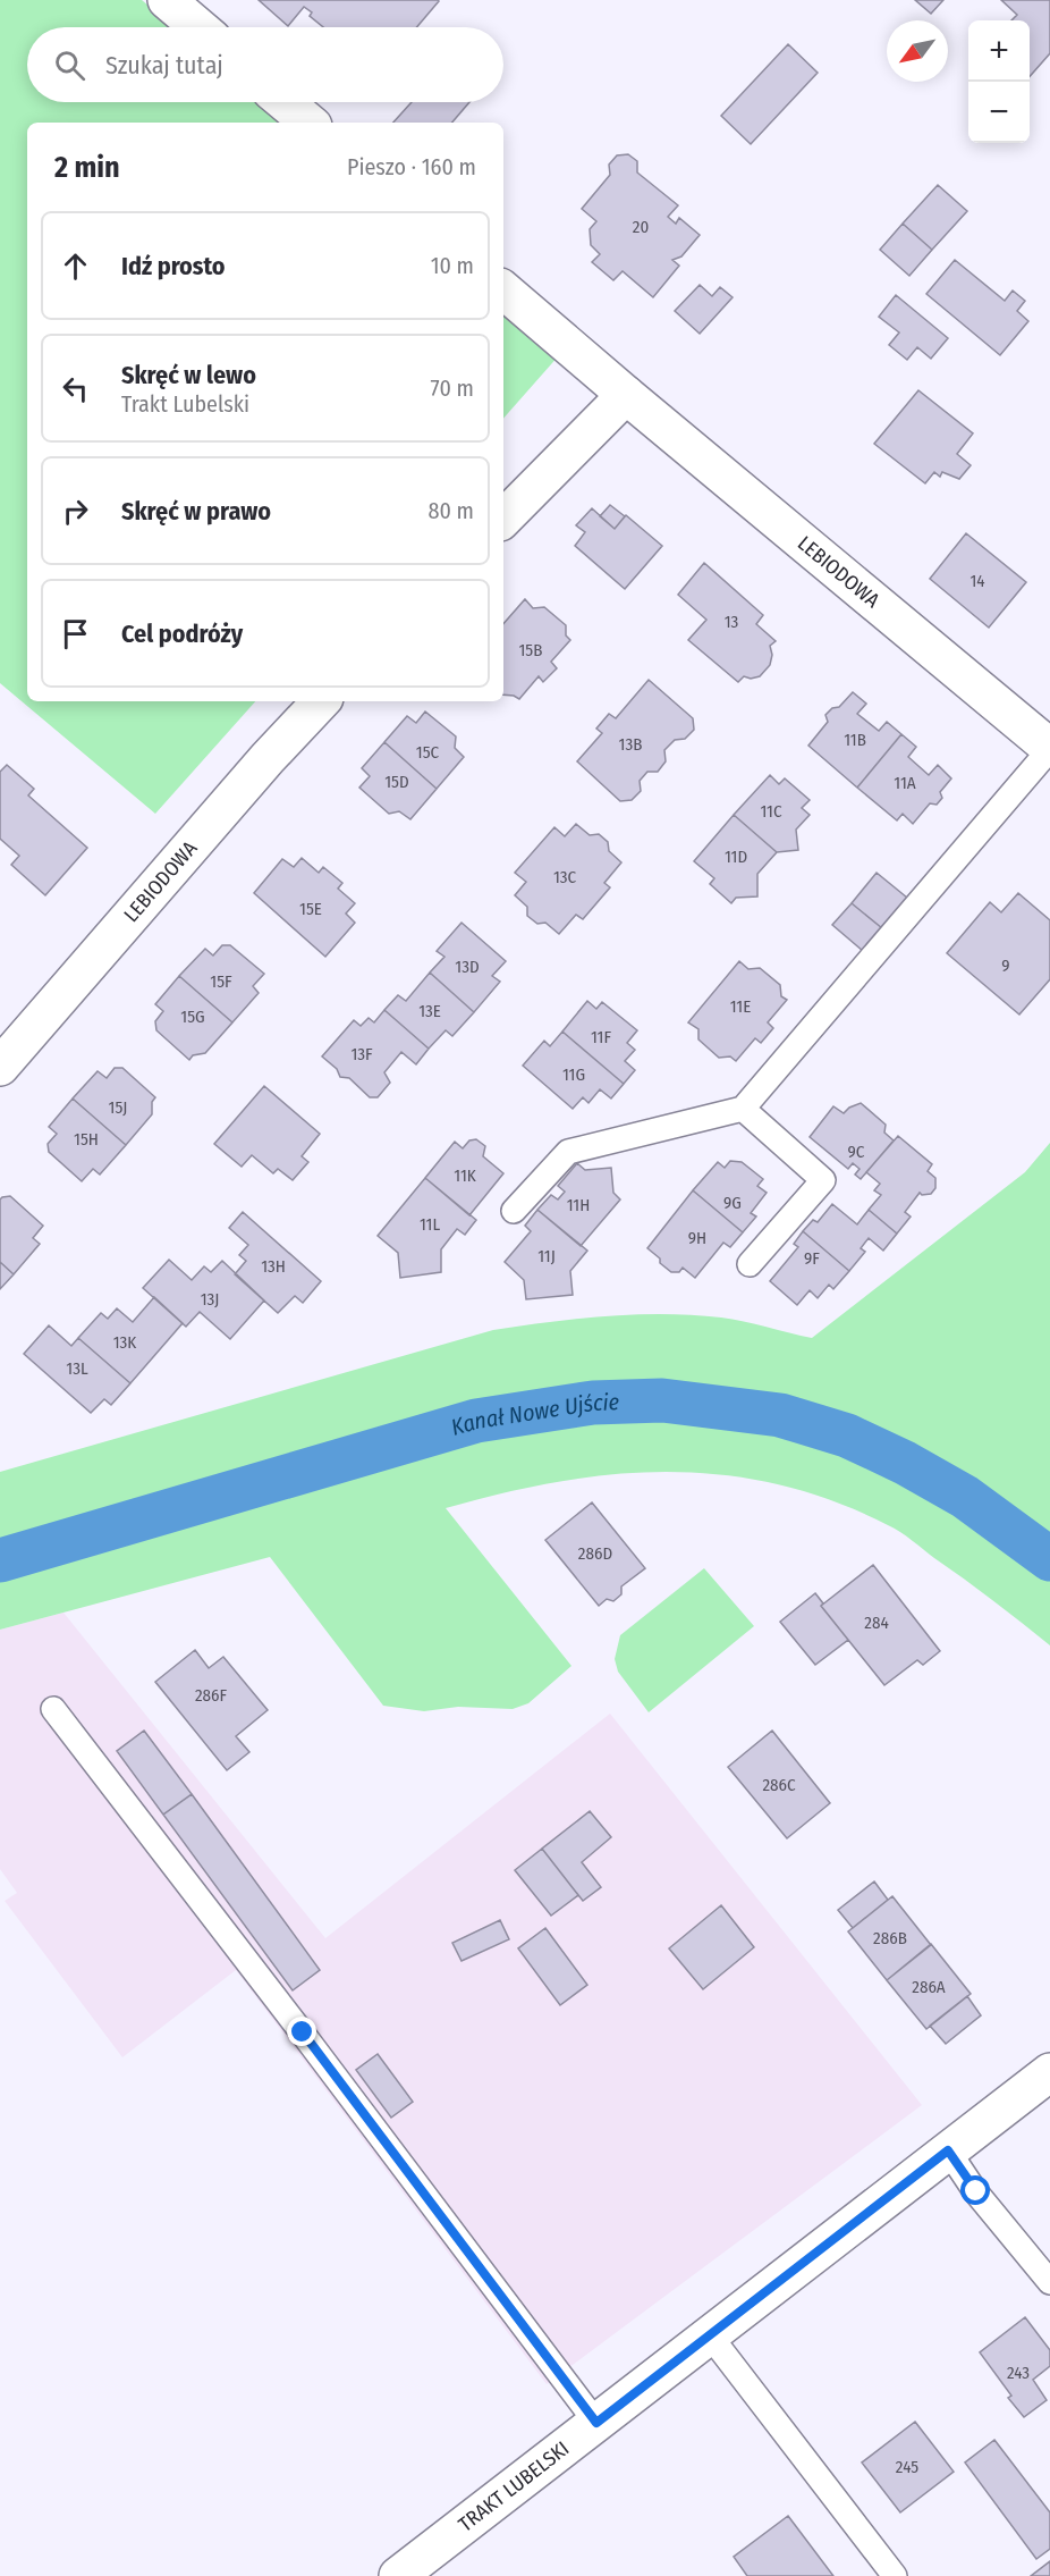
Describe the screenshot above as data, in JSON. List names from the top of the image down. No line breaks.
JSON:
{"streets":{"street":["LEBIODOWA","TRAKT LUBELSKI"]},"water":["Kanał Nowe Ujście"],"house_numbers":["20","14","13","15B","11B","13B","15C","15D","11A","11C","11D","13C","15E","9","13D","15F","11E","13E","15G","11F","13F","11G","15J","15H","9C","11K","9G","11H","11L","9H","11J","9F","13H","13J","13K","13L","286D","284","286F","286C","286B","286A","243","245"],"north":"bottom left","page":{"map_buttons":["+","−"],"search":"Szukaj tutaj","heading":["2 min","Pieszo · 160 m"],"list":[["Idź prosto","10 m"],["Skręć w lewo","Trakt Lubelski","70 m"],["Skręć w prawo","80 m"],"Cel podróży"]}}
